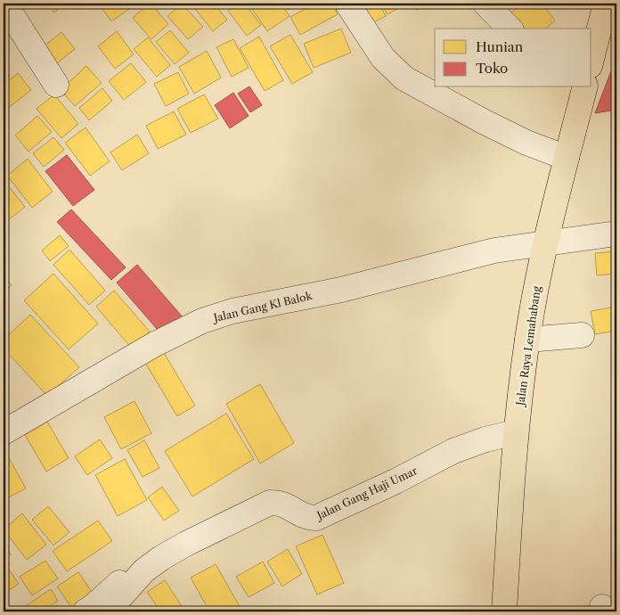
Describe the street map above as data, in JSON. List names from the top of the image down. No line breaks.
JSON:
{"streets":{"main road":["Jalan Raya Lemahabang"],"street":["Jalan Gang Kl Balok","Jalan Gang Haji Umar"]},"crossings":[["Jalan Gang Kl Balok","Jalan Raya Lemahabang"],["Jalan Raya Lemahabang","Jalan Gang Haji Umar"]],"legend":["Hunian","Toko"]}
